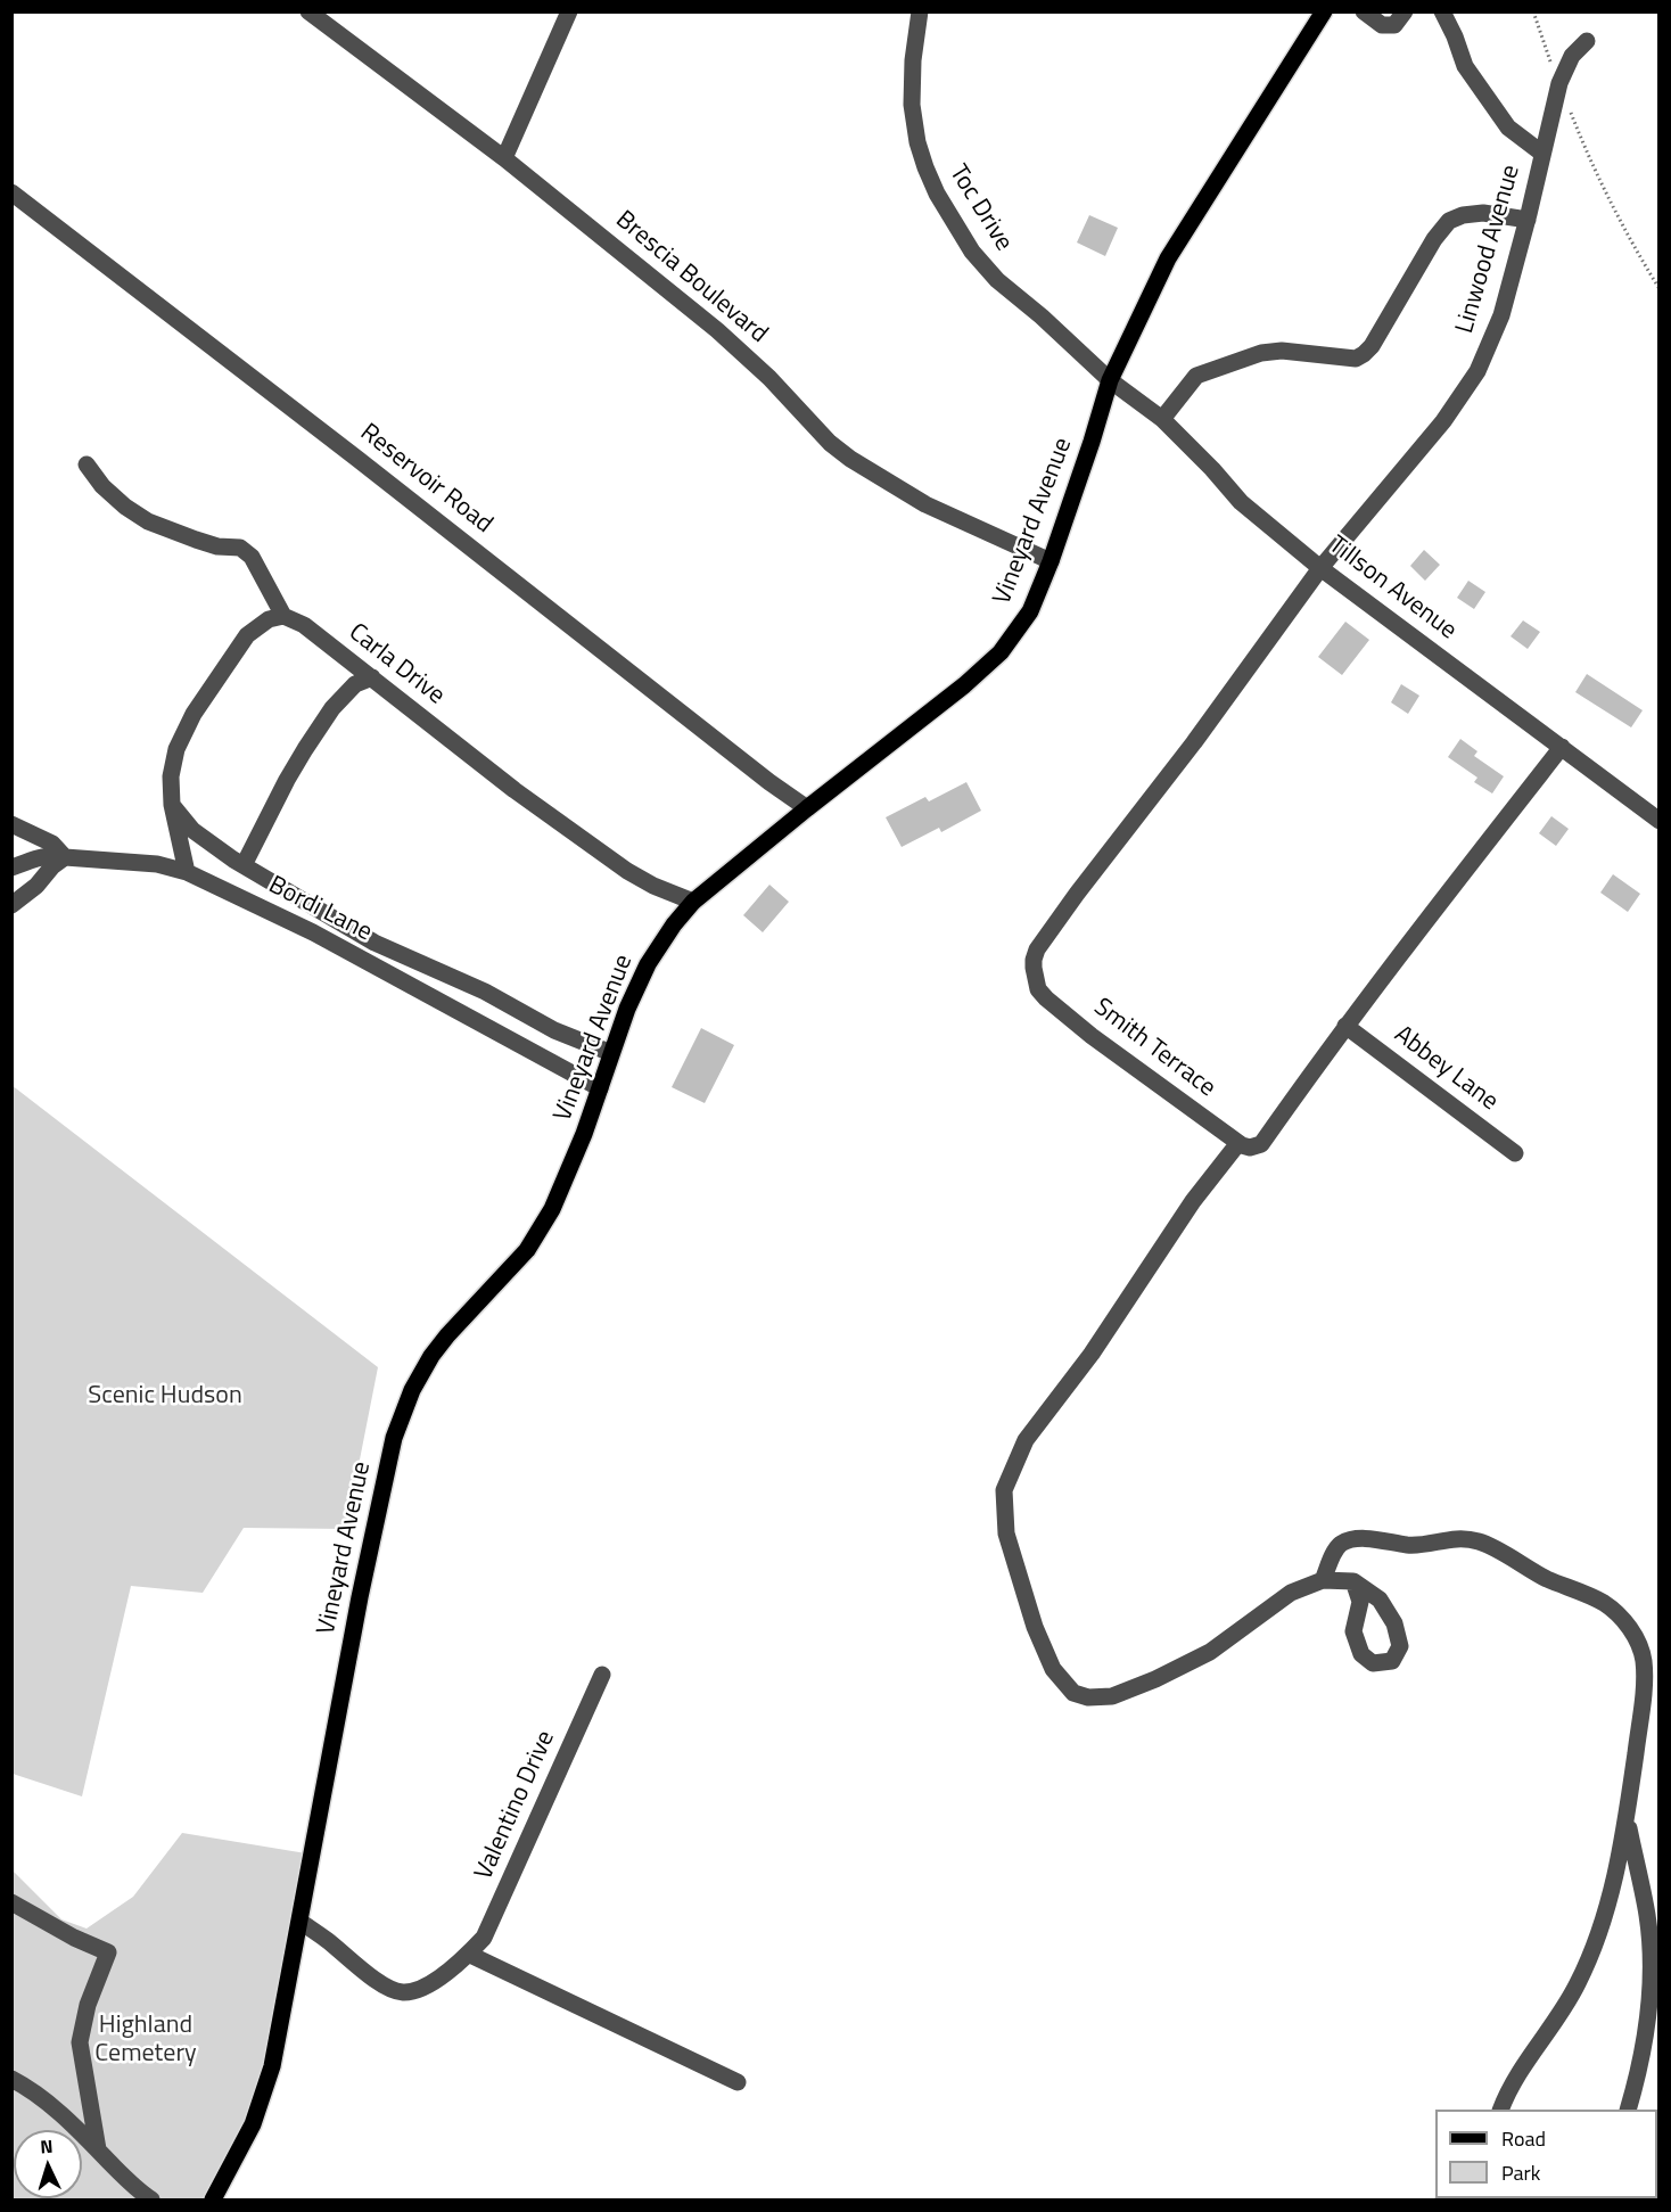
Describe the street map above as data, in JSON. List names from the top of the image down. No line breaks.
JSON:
{"streets":{"main road":["Vineyard Avenue"],"street":["Toc Drive","Linwood Avenue","Brescia Boulevard","Reservoir Road","Tillson Avenue","Carla Drive","Bordi Lane","Smith Terrace","Abbey Lane","Valentino Drive"]},"crossings":[["Toc Drive","Vineyard Avenue"],["Toc Drive","Tillson Avenue"],["Linwood Avenue","Tillson Avenue"],["Linwood Avenue","Smith Terrace"],["Brescia Boulevard","Vineyard Avenue"],["Reservoir Road","Vineyard Avenue"],["Vineyard Avenue","Tillson Avenue"],["Vineyard Avenue","Carla Drive"],["Vineyard Avenue","Bordi Lane"],["Vineyard Avenue","Valentino Drive"],["Tillson Avenue","Smith Terrace"]],"parks":["Scenic Hudson","Highland Cemetery"],"legend":["Road","Park"],"north":"top"}
